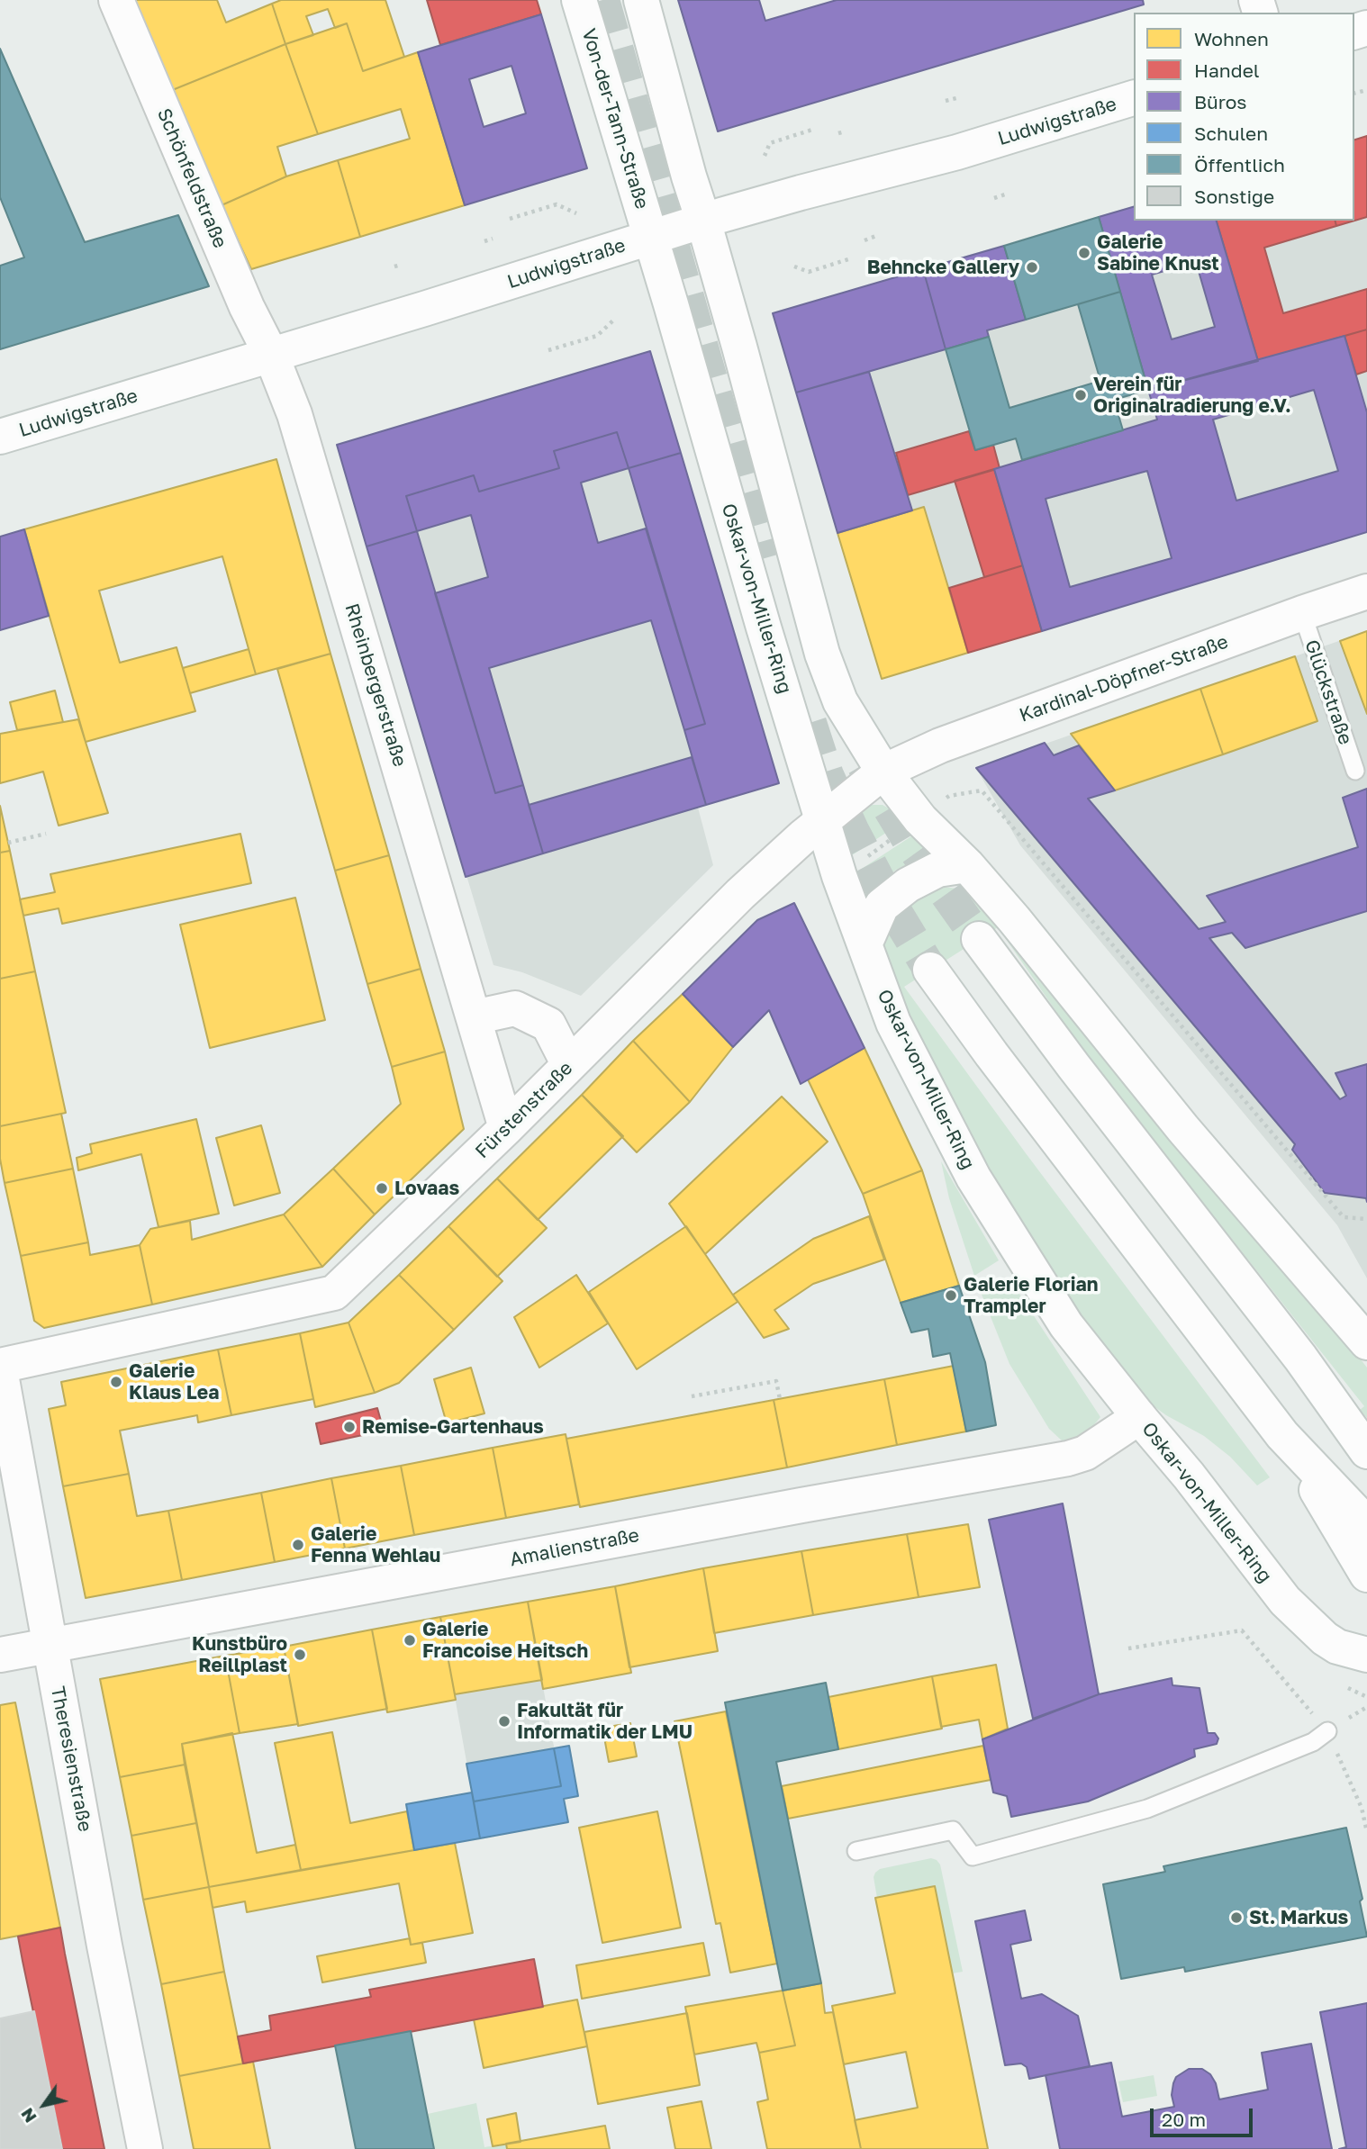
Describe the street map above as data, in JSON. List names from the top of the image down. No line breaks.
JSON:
{"streets":{"main road":["Von-der-Tann-Straße","Ludwigstraße","Schönfeldstraße","Oskar-von-Miller-Ring","Kardinal-Döpfner-Straße","Rheinbergerstraße","Fürstenstraße","Amalienstraße","Theresienstraße"],"lane":["Glückstraße"]},"crossings":[["Von-der-Tann-Straße","Ludwigstraße"],["Von-der-Tann-Straße","Oskar-von-Miller-Ring"],["Ludwigstraße","Schönfeldstraße"],["Ludwigstraße","Oskar-von-Miller-Ring"],["Ludwigstraße","Rheinbergerstraße"],["Schönfeldstraße","Rheinbergerstraße"],["Oskar-von-Miller-Ring","Kardinal-Döpfner-Straße"],["Oskar-von-Miller-Ring","Fürstenstraße"],["Oskar-von-Miller-Ring","Amalienstraße"],["Kardinal-Döpfner-Straße","Glückstraße"],["Kardinal-Döpfner-Straße","Fürstenstraße"],["Rheinbergerstraße","Fürstenstraße"],["Fürstenstraße","Theresienstraße"],["Amalienstraße","Theresienstraße"]],"places":["Galerie Sabine Knust","Behncke Gallery","Verein für Originalradierung e.V.","Lovaas","Galerie Florian Trampler","Galerie Klaus Lea","Remise-Gartenhaus","Galerie Fenna Wehlau","Galerie Francoise Heitsch","Kunstbüro Reillplast","Fakultät für Informatik der LMU","St. Markus"],"legend":["Wohnen","Handel","Büros","Schulen","Öffentlich","Sonstige"],"scale_bar":"20 m","north":"bottom left"}
